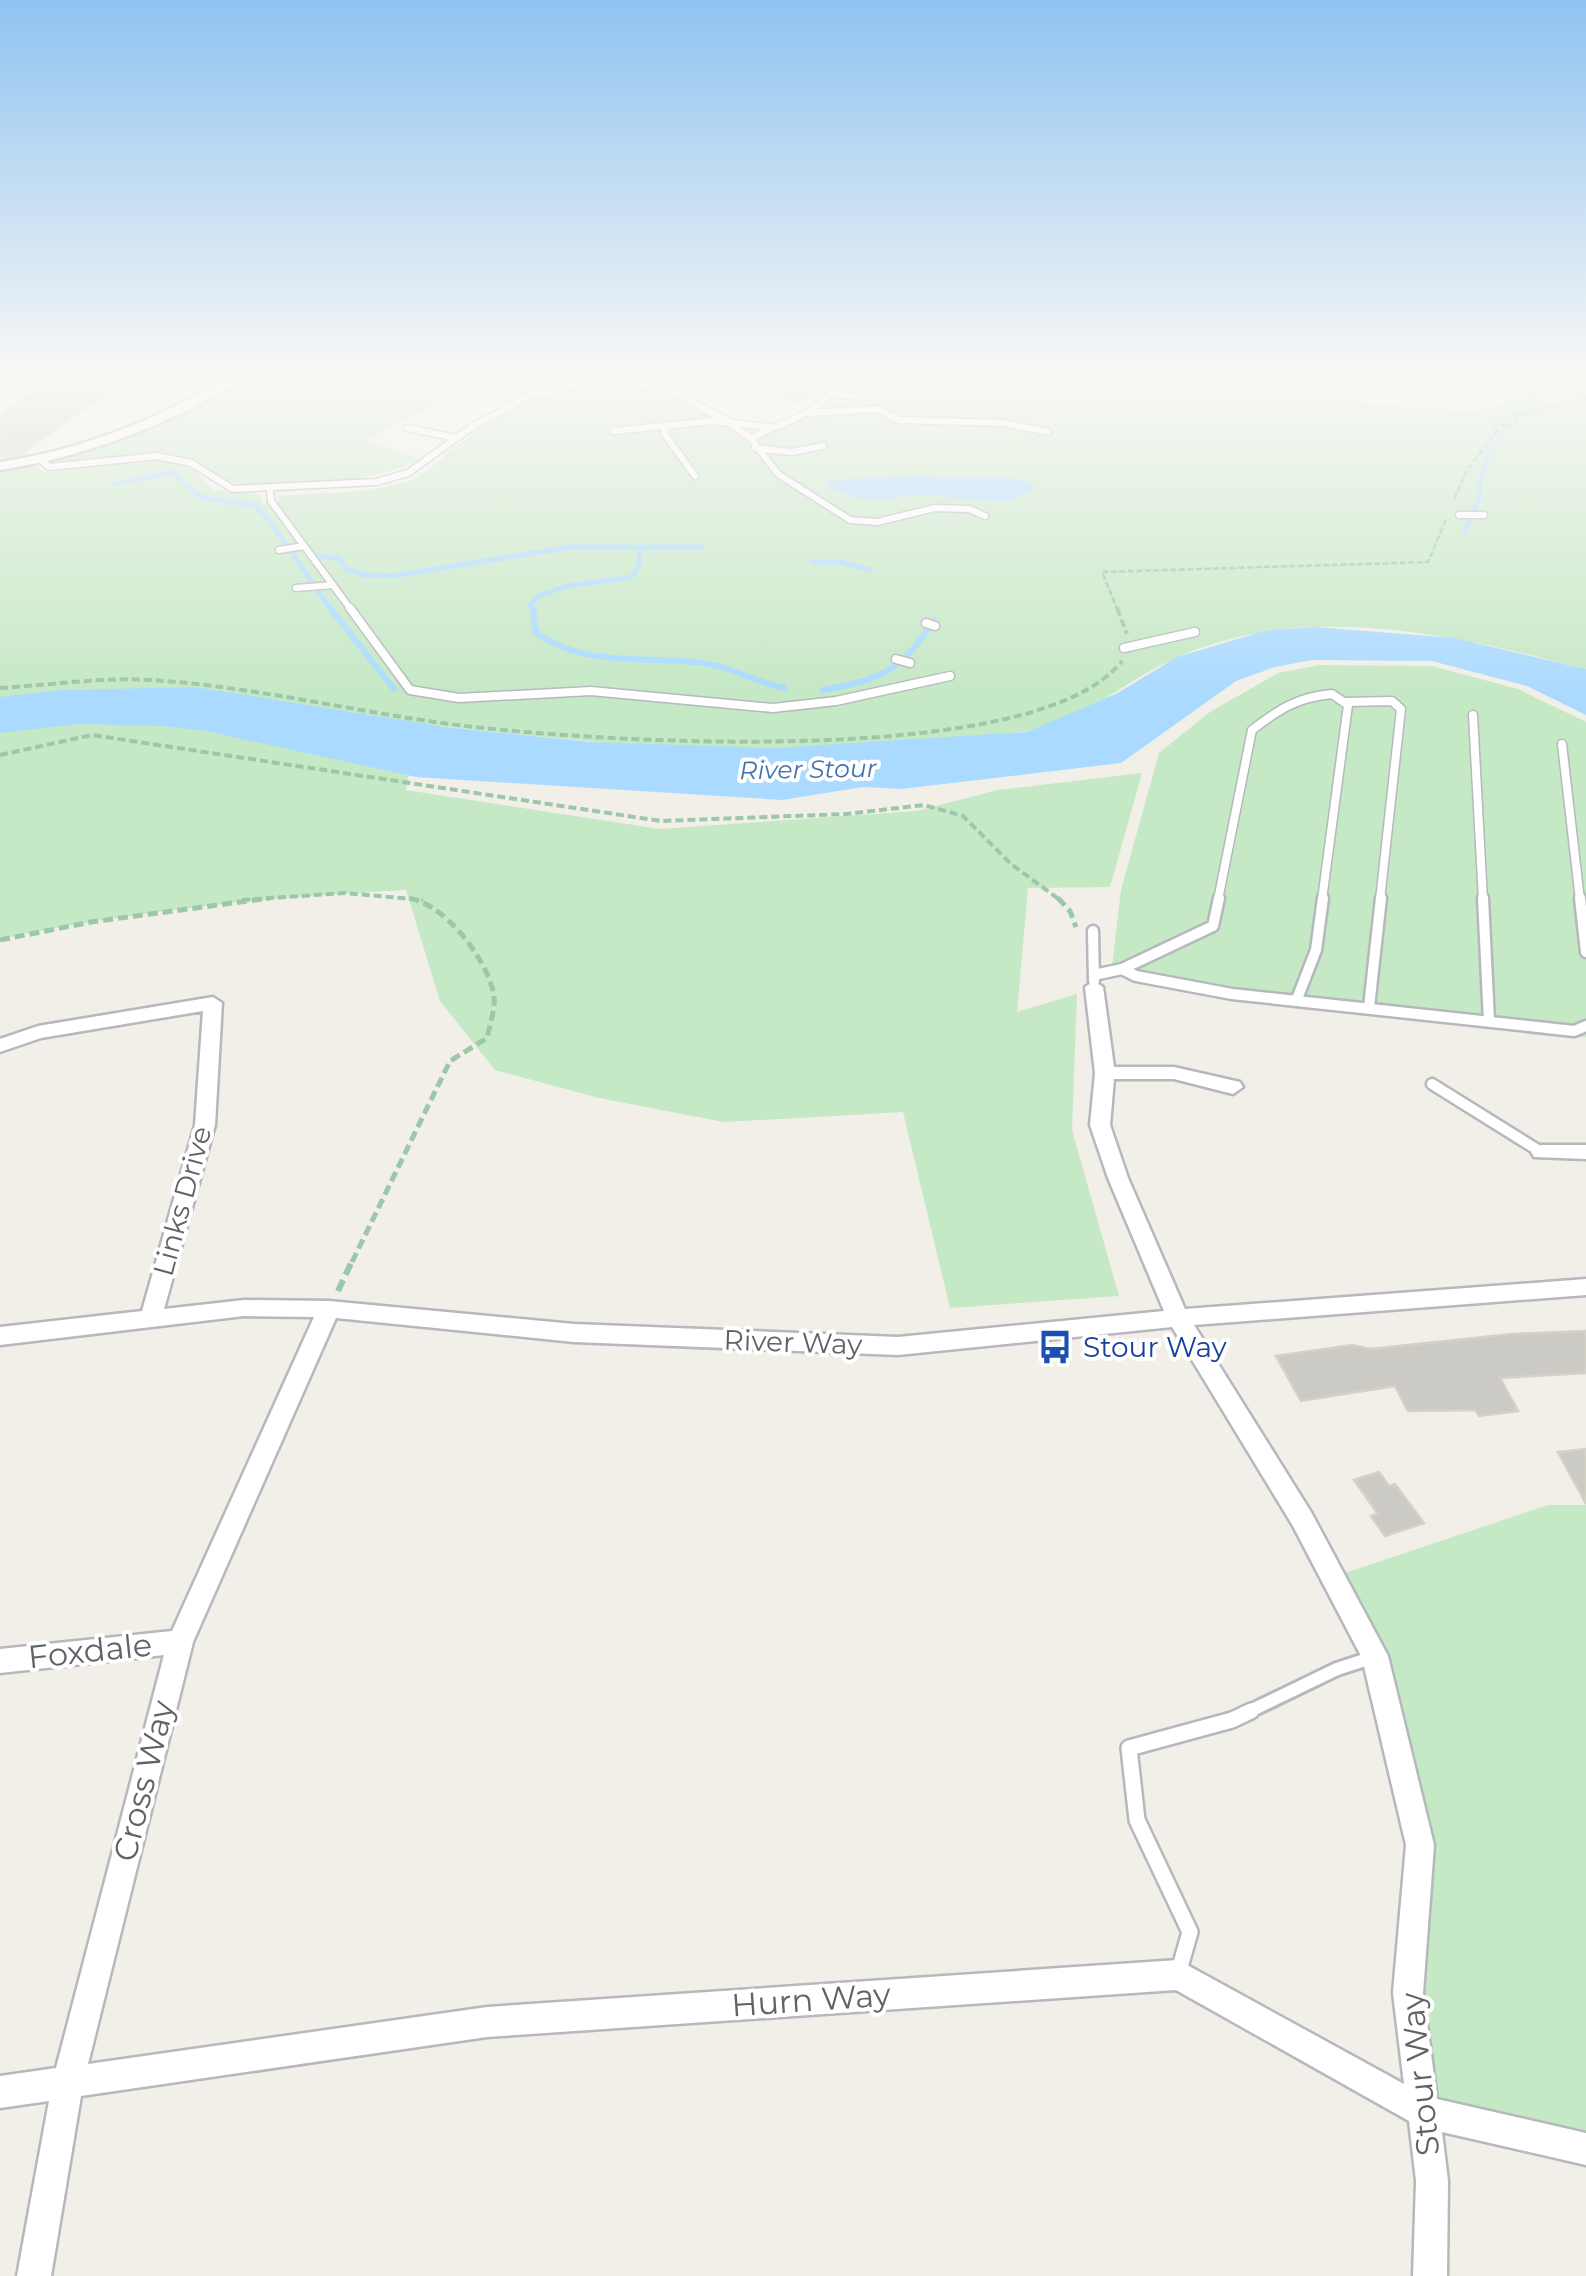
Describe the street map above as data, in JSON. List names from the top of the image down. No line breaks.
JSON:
{"streets":{"street":["Links Drive","River Way","Foxdale","Cross Way","Hurn Way","Stour Way"]},"crossings":[["Links Drive","River Way"],["River Way","Cross Way"],["River Way","Stour Way"],["Foxdale","Cross Way"],["Cross Way","Hurn Way"]],"water":["River Stour"],"places":{"bus stop":["Stour Way"]}}
